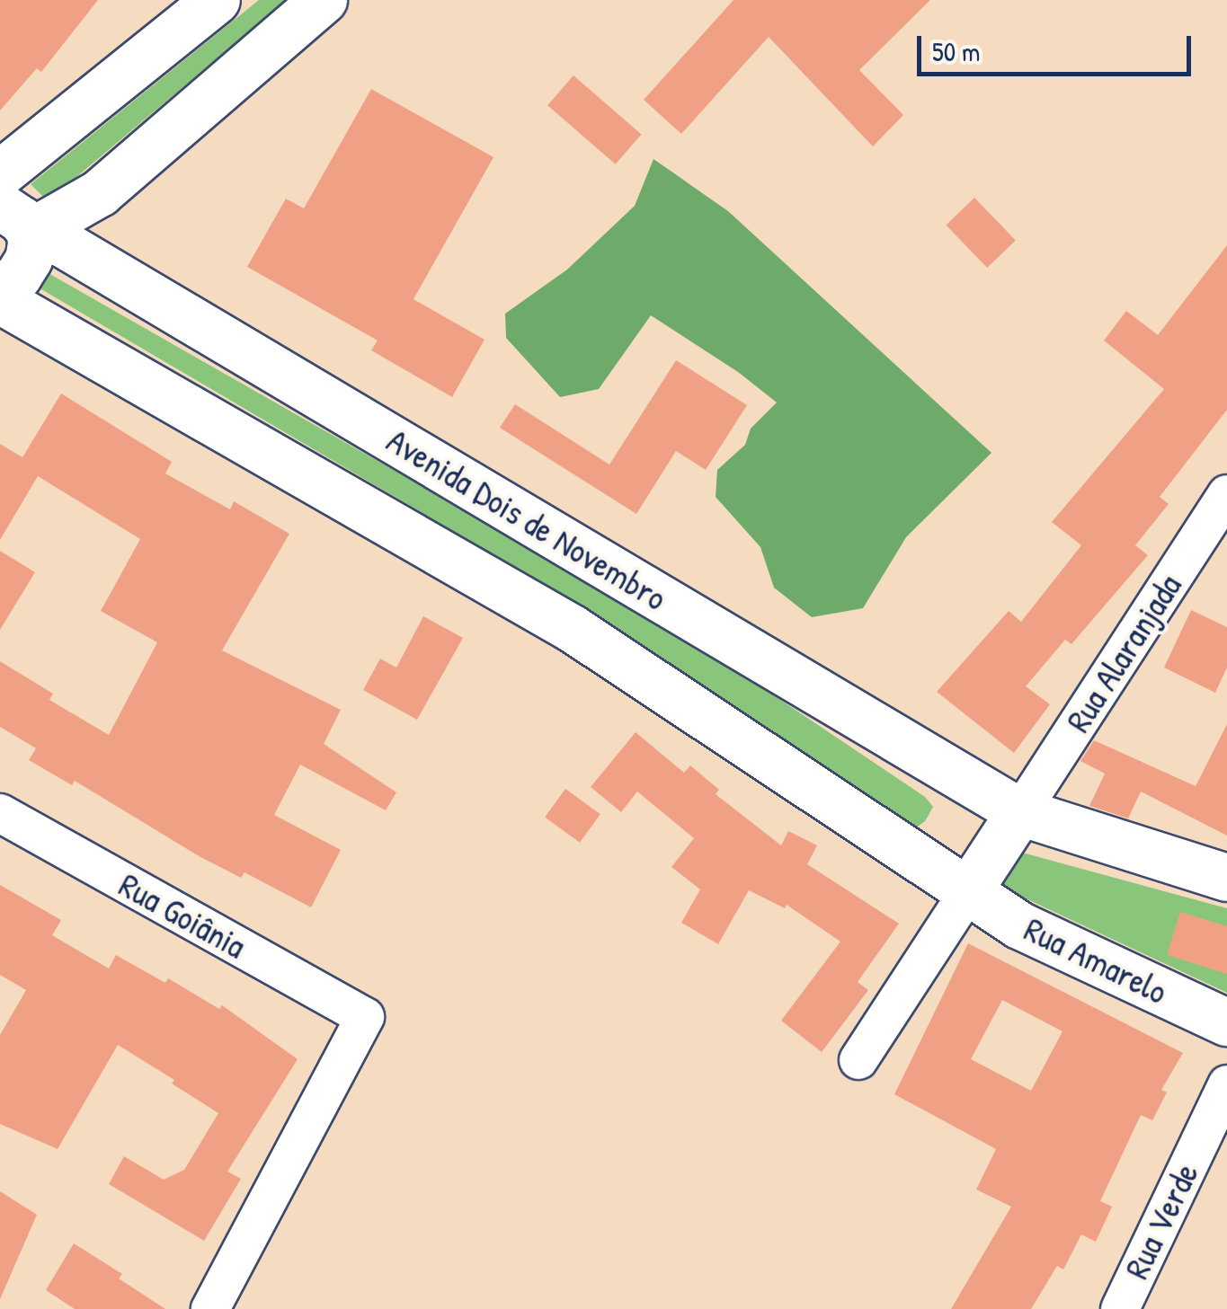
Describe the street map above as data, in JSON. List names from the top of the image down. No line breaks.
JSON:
{"streets":{"street":["Avenida Dois de Novembro","Rua Alaranjada","Rua Goiânia","Rua Amarelo","Rua Verde"]},"crossings":[["Avenida Dois de Novembro","Rua Alaranjada"],["Avenida Dois de Novembro","Rua Amarelo"]],"scale_bar":"50 m"}
